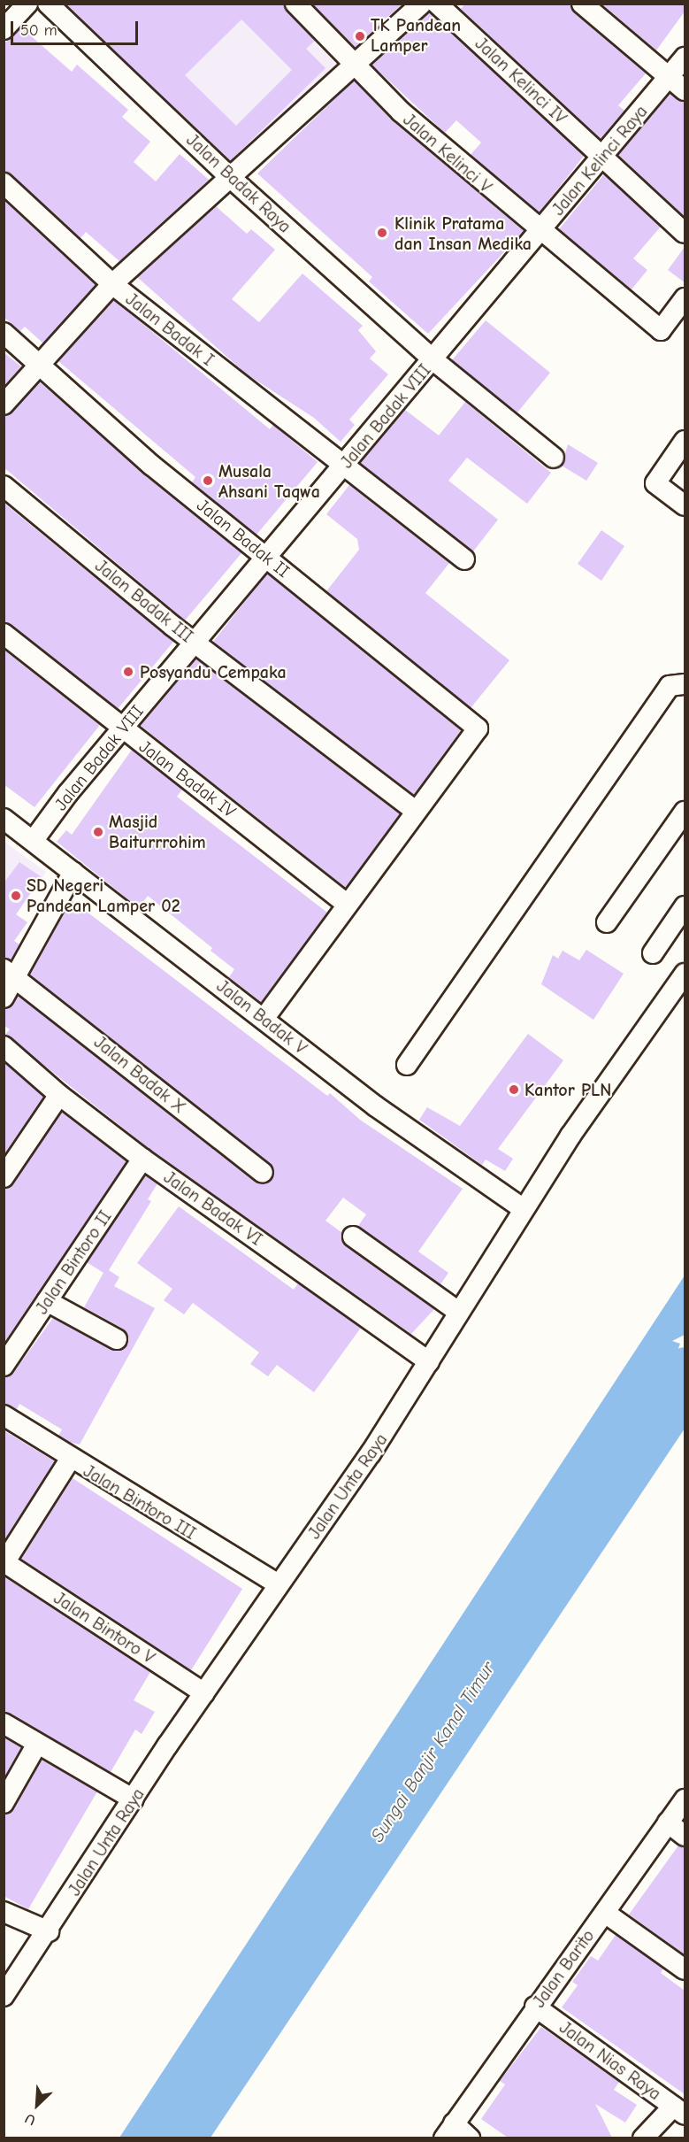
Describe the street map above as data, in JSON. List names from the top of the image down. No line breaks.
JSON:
{"streets":{"street":["Jalan Kelinci IV","Jalan Kelinci V","Jalan Kelinci Raya","Jalan Badak Raya","Jalan Badak I","Jalan Badak VIII","Jalan Badak II","Jalan Badak III","Jalan Badak IV","Jalan Badak V","Jalan Badak X","Jalan Badak VI","Jalan Bintoro II","Jalan Unta Raya","Jalan Bintoro III","Jalan Bintoro V","Jalan Barito","Jalan Nias Raya"]},"crossings":[["Jalan Kelinci IV","Jalan Kelinci Raya"],["Jalan Kelinci V","Jalan Kelinci Raya"],["Jalan Kelinci Raya","Jalan Badak Raya"],["Jalan Kelinci Raya","Jalan Badak VIII"],["Jalan Badak Raya","Jalan Badak VIII"],["Jalan Badak I","Jalan Badak VIII"],["Jalan Badak VIII","Jalan Badak II"],["Jalan Badak VIII","Jalan Badak III"],["Jalan Badak VIII","Jalan Badak IV"],["Jalan Badak VIII","Jalan Badak V"],["Jalan Badak II","Jalan Badak III"],["Jalan Badak V","Jalan Unta Raya"],["Jalan Badak VI","Jalan Bintoro II"],["Jalan Badak VI","Jalan Unta Raya"],["Jalan Unta Raya","Jalan Bintoro III"],["Jalan Unta Raya","Jalan Bintoro V"],["Jalan Barito","Jalan Nias Raya"]],"water":["Sungai Banjir Kanal Timur"],"places":["TK Pandean Lamper","Klinik Pratama dan Insan Medika","Musala Ahsani Taqwa","Posyandu Cempaka","Masjid Baiturrrohim","SD Negeri Pandean Lamper 02","Kantor PLN"],"scale_bar":"50 m","north":"bottom left"}
